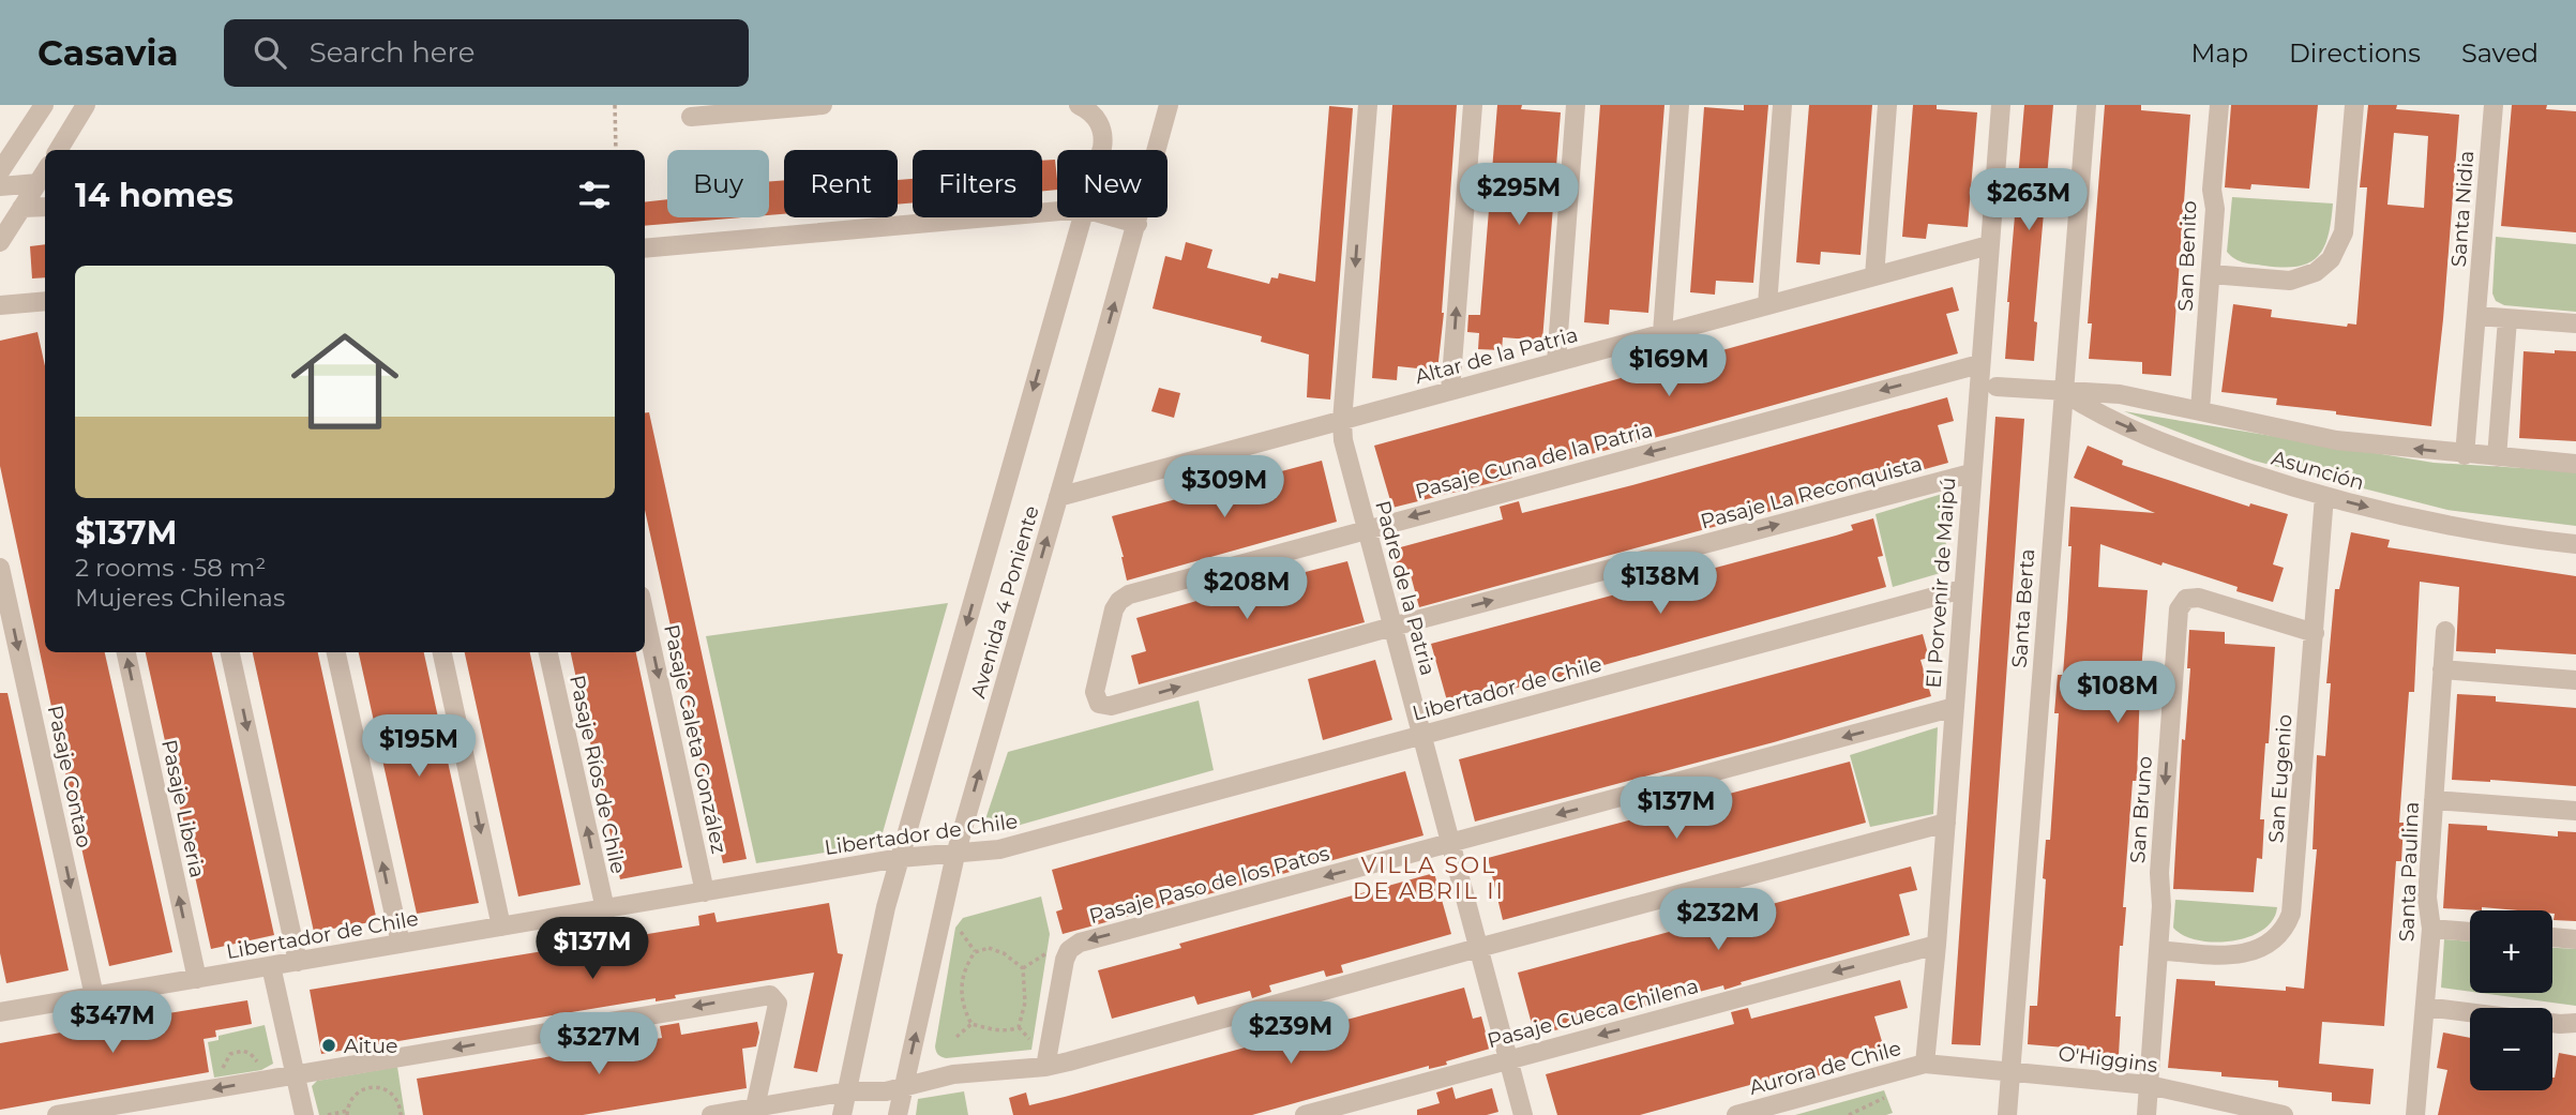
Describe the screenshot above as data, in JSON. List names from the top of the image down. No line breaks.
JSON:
{"streets":{"street":["Santa Nidia","San Benito","Altar de la Patria","Pasaje Cuna de la Patria","Asunción","Pasaje La Reconquista","El Porvenir de Maipú","Padre de la Patria","Avenida 4 Poniente","Santa Berta","Libertador de Chile","Pasaje Caleta González","Pasaje Ríos de Chile","Pasaje Contao","San Eugenio","Pasaje Liberia","San Bruno","Santa Paulina","Pasaje Paso de los Patos","Pasaje Cueca Chilena","O'Higgins","Aurora de Chile"]},"crossings":[["Santa Nidia","Asunción"],["San Benito","Asunción"],["Altar de la Patria","El Porvenir de Maipú"],["Altar de la Patria","Padre de la Patria"],["Altar de la Patria","Avenida 4 Poniente"],["Pasaje Cuna de la Patria","Pasaje La Reconquista"],["Pasaje Cuna de la Patria","El Porvenir de Maipú"],["Pasaje Cuna de la Patria","Padre de la Patria"],["Asunción","Santa Berta"],["Asunción","San Eugenio"],["Pasaje La Reconquista","El Porvenir de Maipú"],["Pasaje La Reconquista","Padre de la Patria"],["El Porvenir de Maipú","Libertador de Chile"],["El Porvenir de Maipú","Pasaje Paso de los Patos"],["El Porvenir de Maipú","Pasaje Cueca Chilena"],["El Porvenir de Maipú","O'Higgins"],["El Porvenir de Maipú","Aurora de Chile"],["Padre de la Patria","Libertador de Chile"],["Padre de la Patria","Pasaje Paso de los Patos"],["Padre de la Patria","Pasaje Cueca Chilena"],["Avenida 4 Poniente","Libertador de Chile"],["Santa Berta","O'Higgins"],["Libertador de Chile","Pasaje Caleta González"],["Libertador de Chile","Pasaje Ríos de Chile"],["Libertador de Chile","Pasaje Contao"],["Libertador de Chile","Pasaje Liberia"],["San Eugenio","San Bruno"],["San Bruno","O'Higgins"],["O'Higgins","Aurora de Chile"]],"one_way":["Pasaje Cuna de la Patria","Pasaje La Reconquista","Pasaje Caleta González","Pasaje Contao"],"districts":["VILLA SOL DE ABRIL II"],"places":["Aitue"],"page":{"header":"Casavia","search":"Search here","nav":["Map","Directions","Saved"],"chip":["Buy","Rent","Filters","New"],"heading":"14 homes","price":["$295M","$263M","$169M","$309M","$138M","$208M","$108M","$195M","$137M","$232M","$137M","$347M","$239M","$327M"],"list":[{"name":"$137M","note":"2 rooms · 58 m² · Mujeres Chilenas"}],"map_buttons":["+","−"]}}
